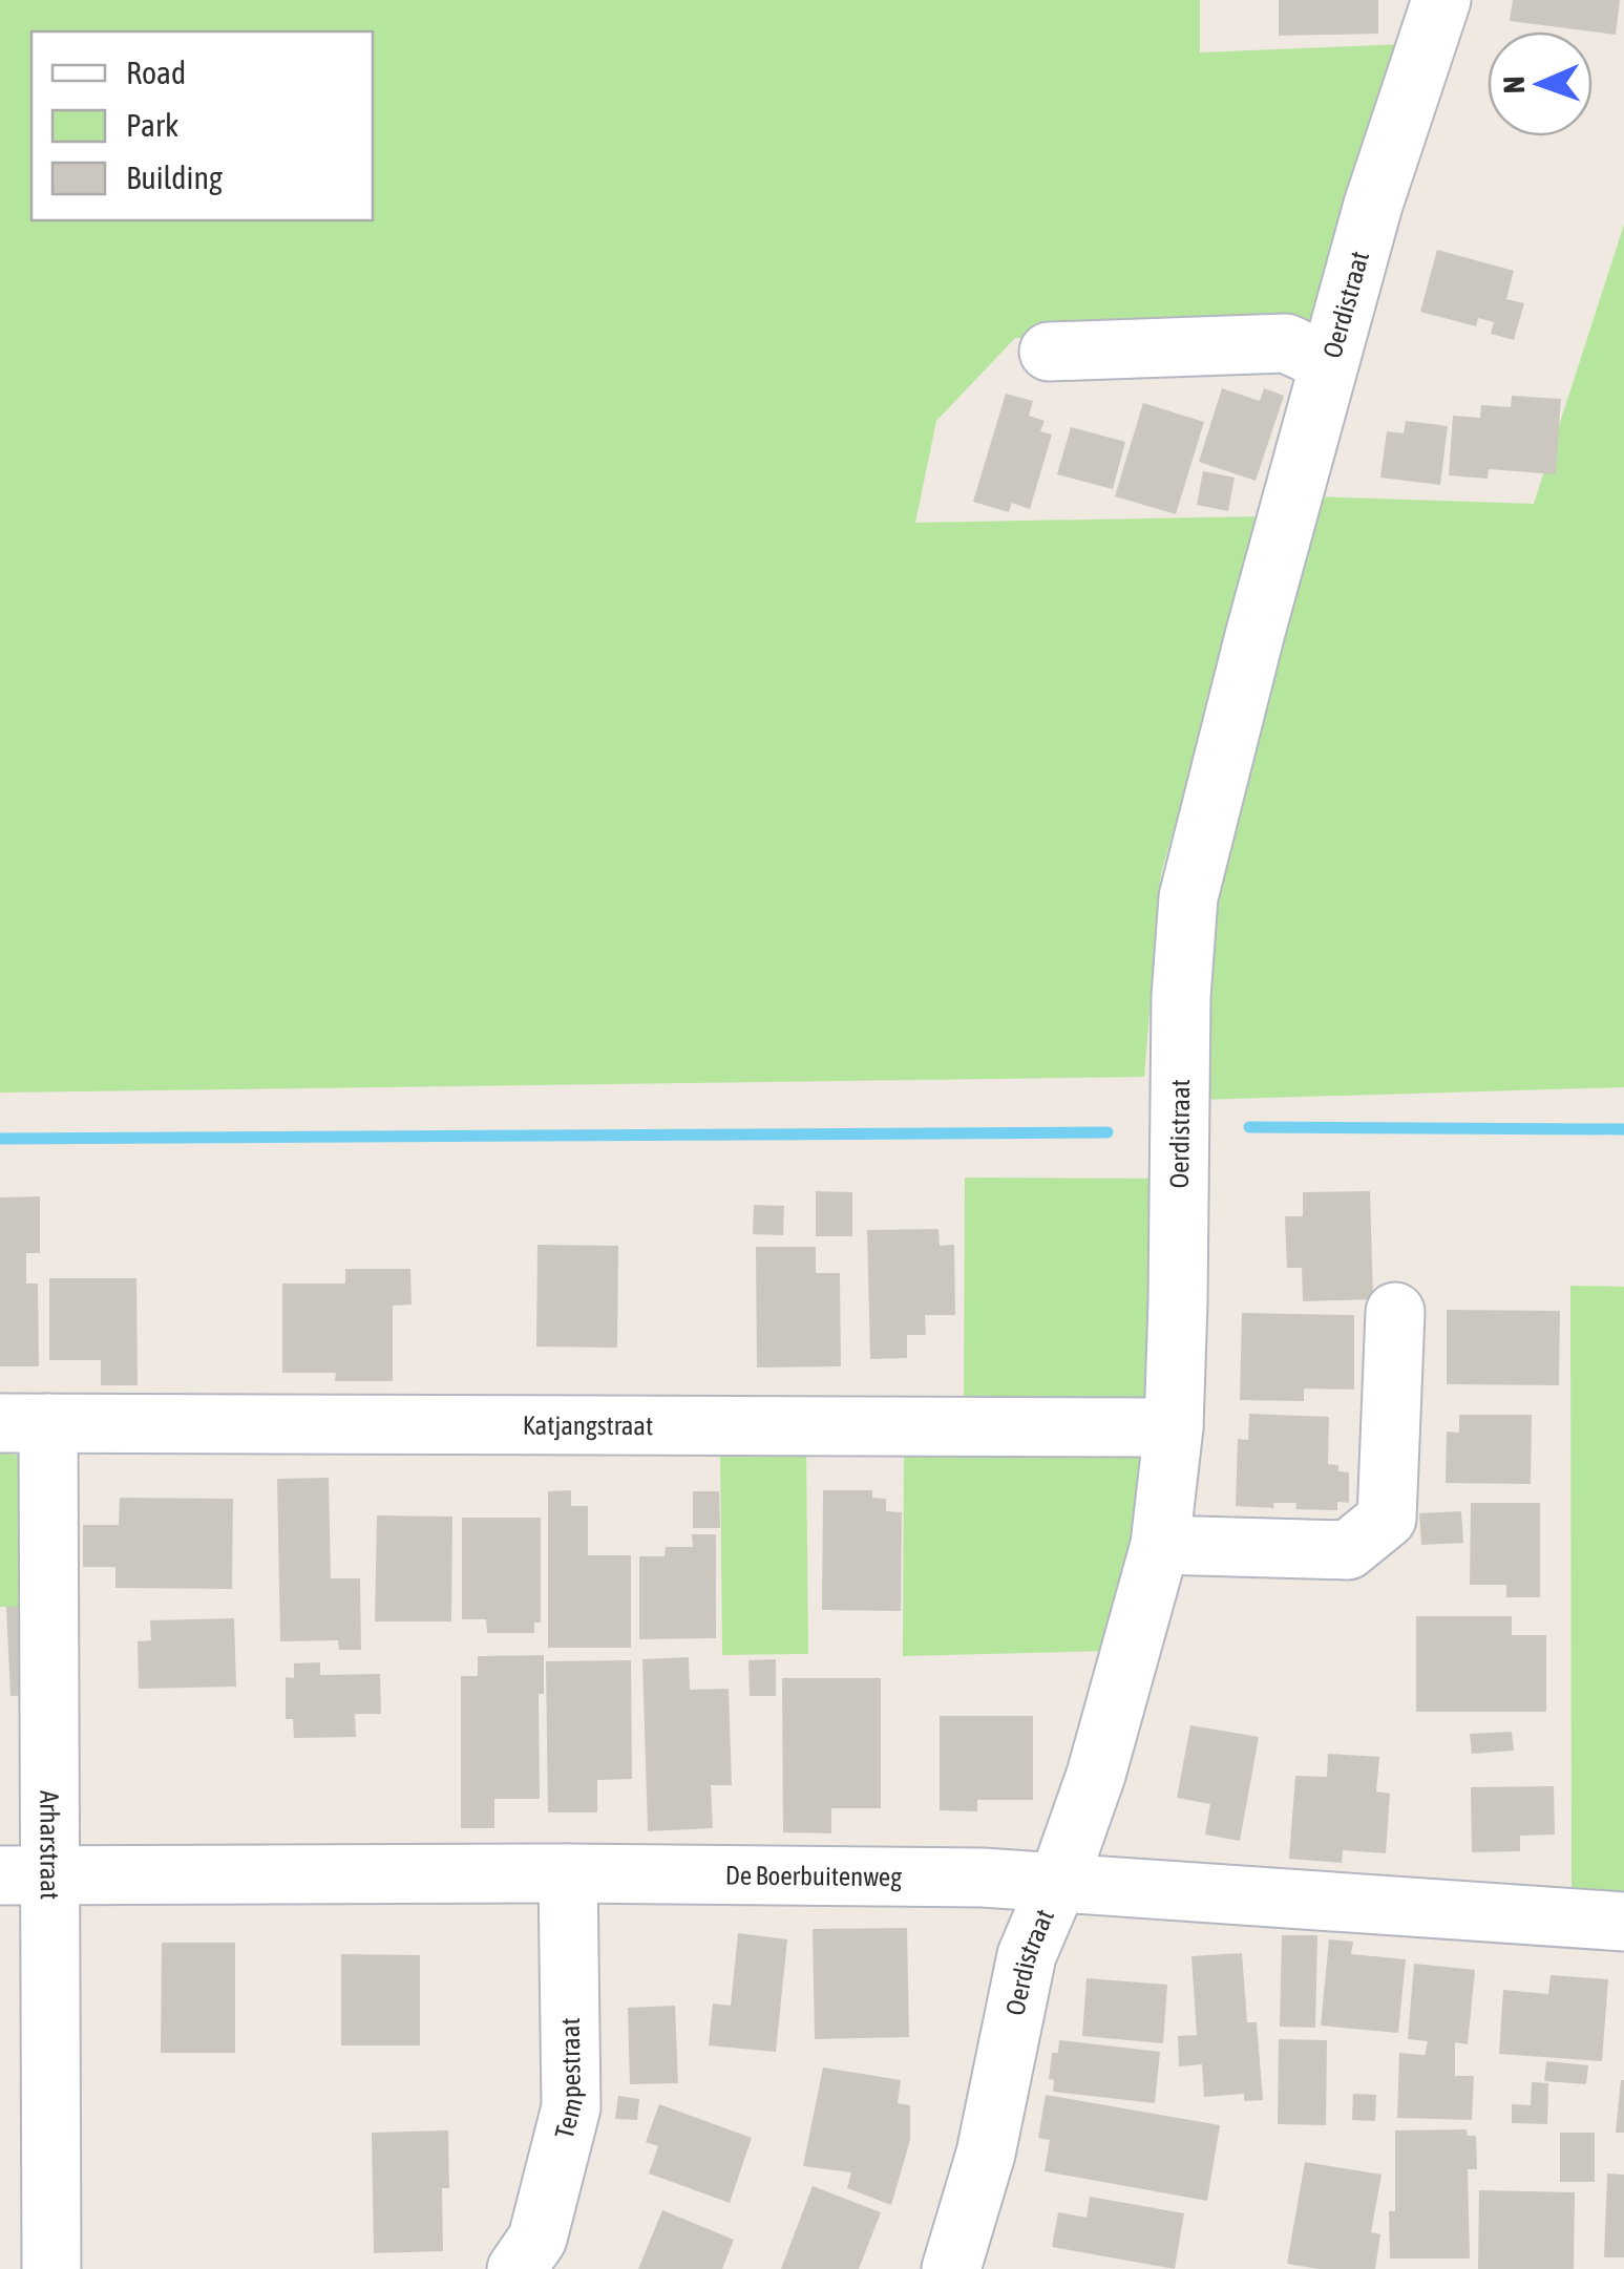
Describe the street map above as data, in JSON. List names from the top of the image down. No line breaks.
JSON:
{"streets":{"street":["Oerdistraat","Katjangstraat","Arharstraat","De Boerbuitenweg","Tempestraat"]},"crossings":[["Oerdistraat","Katjangstraat"],["Oerdistraat","De Boerbuitenweg"],["Katjangstraat","Arharstraat"],["Arharstraat","De Boerbuitenweg"],["De Boerbuitenweg","Tempestraat"]],"legend":["Road","Park","Building"],"north":"left"}
